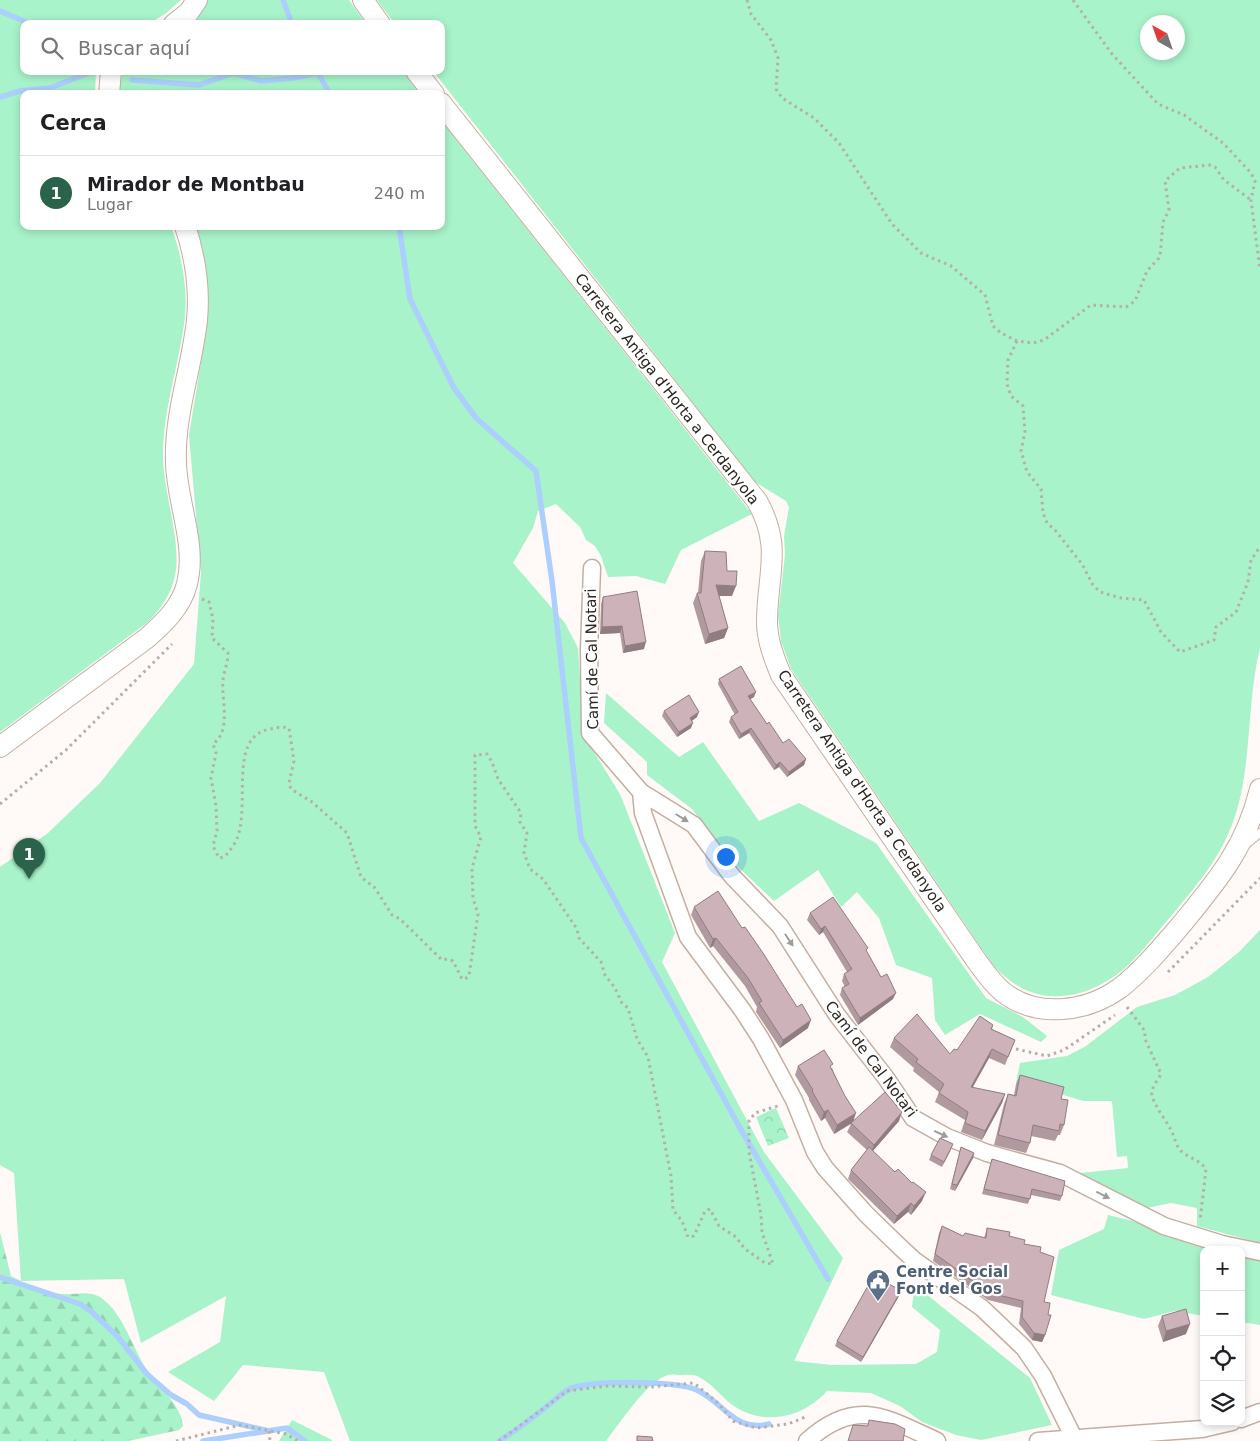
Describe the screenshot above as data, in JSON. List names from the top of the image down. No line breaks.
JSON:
{"streets":{"street":["Carretera Antiga d'Horta a Cerdanyola","Camí de Cal Notari"]},"places":{"public building":["Centre Social Font del Gos"]},"north":"top left","page":{"search":"Buscar aquí","heading":"Cerca","list":[{"mark":"1","name":"Mirador de Montbau","note":"Lugar","value":"240 m"}],"pins":"1","map_buttons":["+","−"]}}
